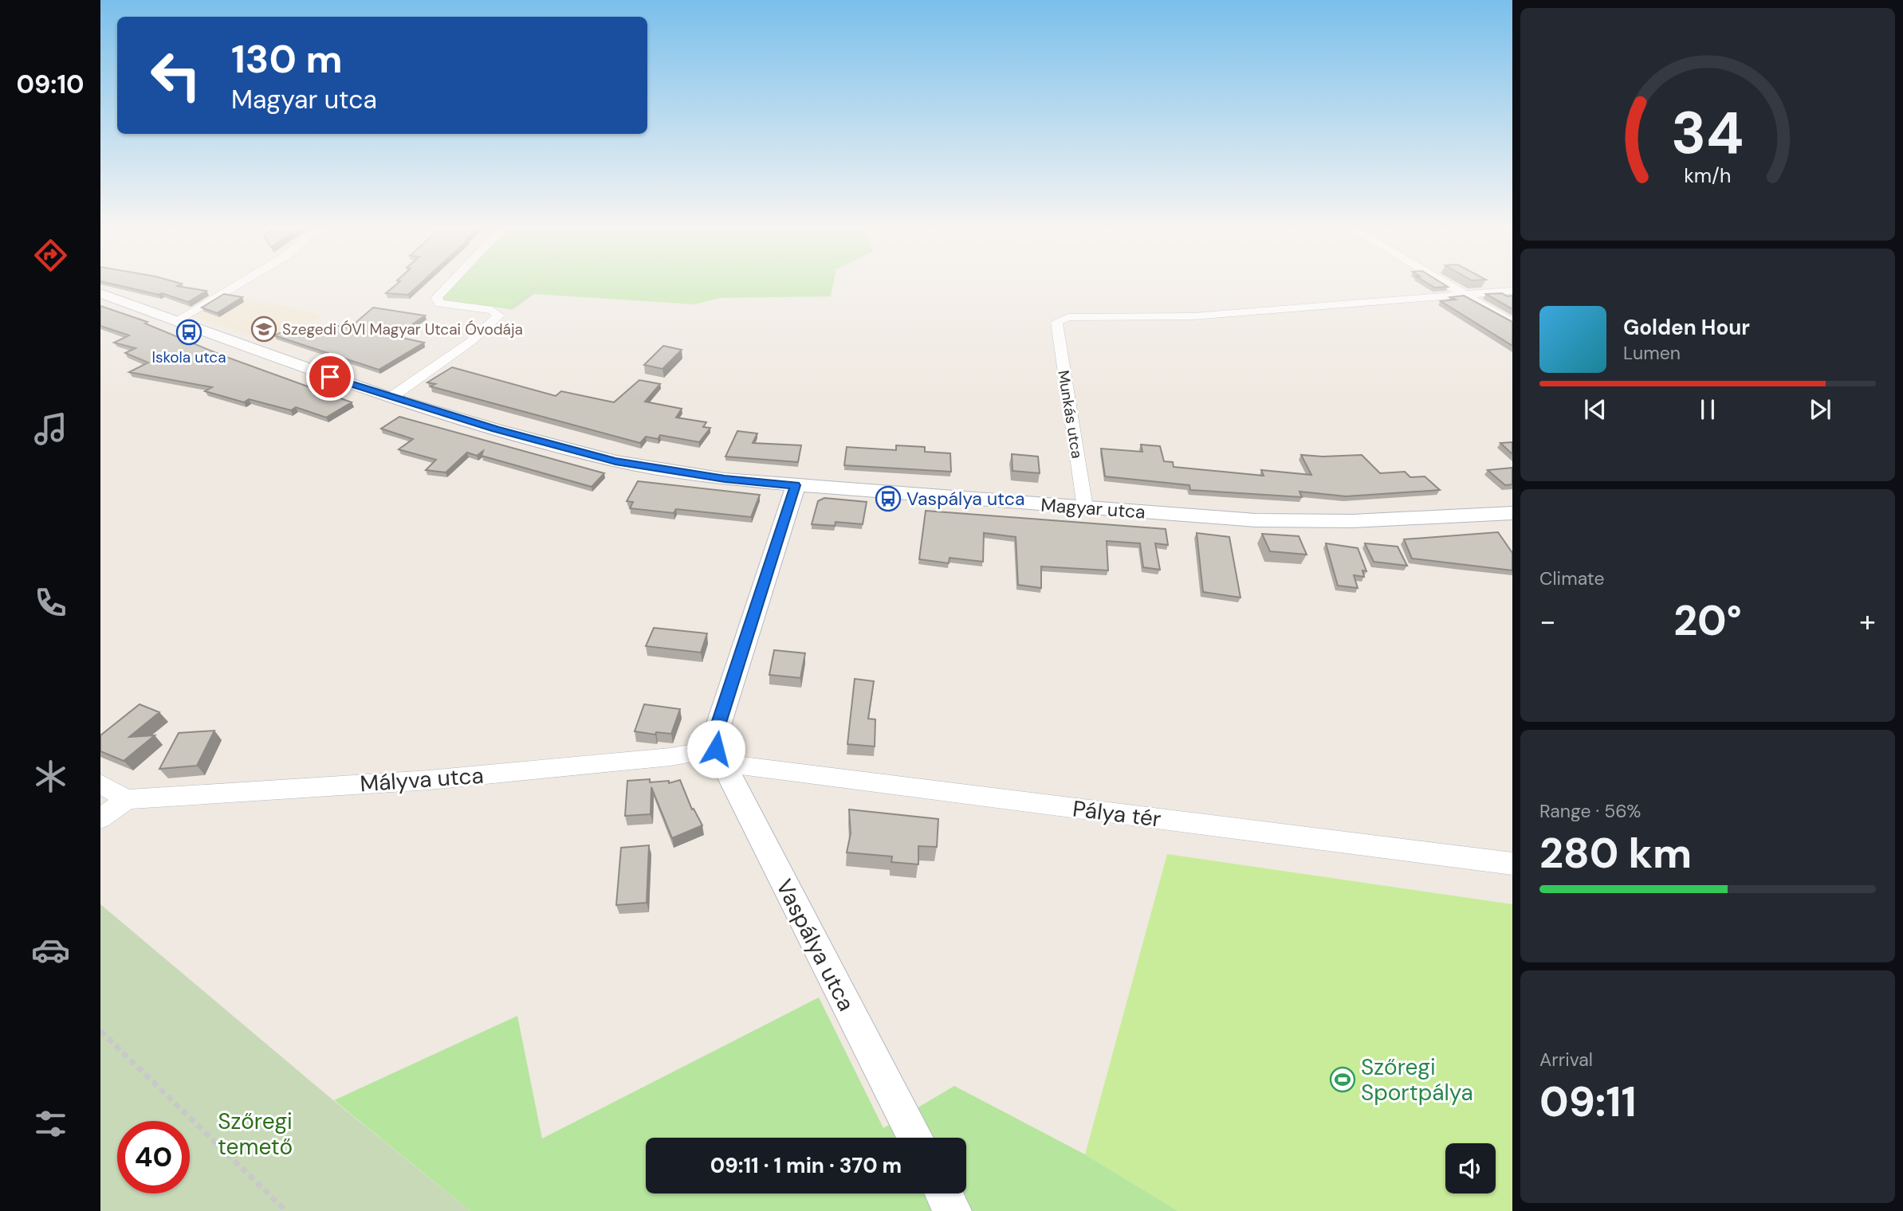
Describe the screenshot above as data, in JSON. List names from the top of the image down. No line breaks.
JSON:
{"streets":{"street":["Munkás utca","Magyar utca","Mályva utca","Pálya tér","Vaspálya utca"]},"crossings":[["Munkás utca","Magyar utca"],["Mályva utca","Pálya tér"],["Mályva utca","Vaspálya utca"],["Pálya tér","Vaspálya utca"]],"parks":["Szőregi temető"],"places":{"school or university":["Szegedi ÓVI Magyar Utcai Óvodája"],"bus stop":["Iskola utca","Vaspálya utca"],"sports":["Szőregi Sportpálya"]},"page":{"tabs":"09:10","turn":["130 m","Magyar utca"],"song":["Golden Hour","Lumen"],"tile":["Climate",["Range · 56%","280 km"],["Arrival","09:11"]],"heat":["−","20°","+"],"limit":"40","trip":"09:11 · 1 min · 370 m","gauge":["34","km/h"]}}
